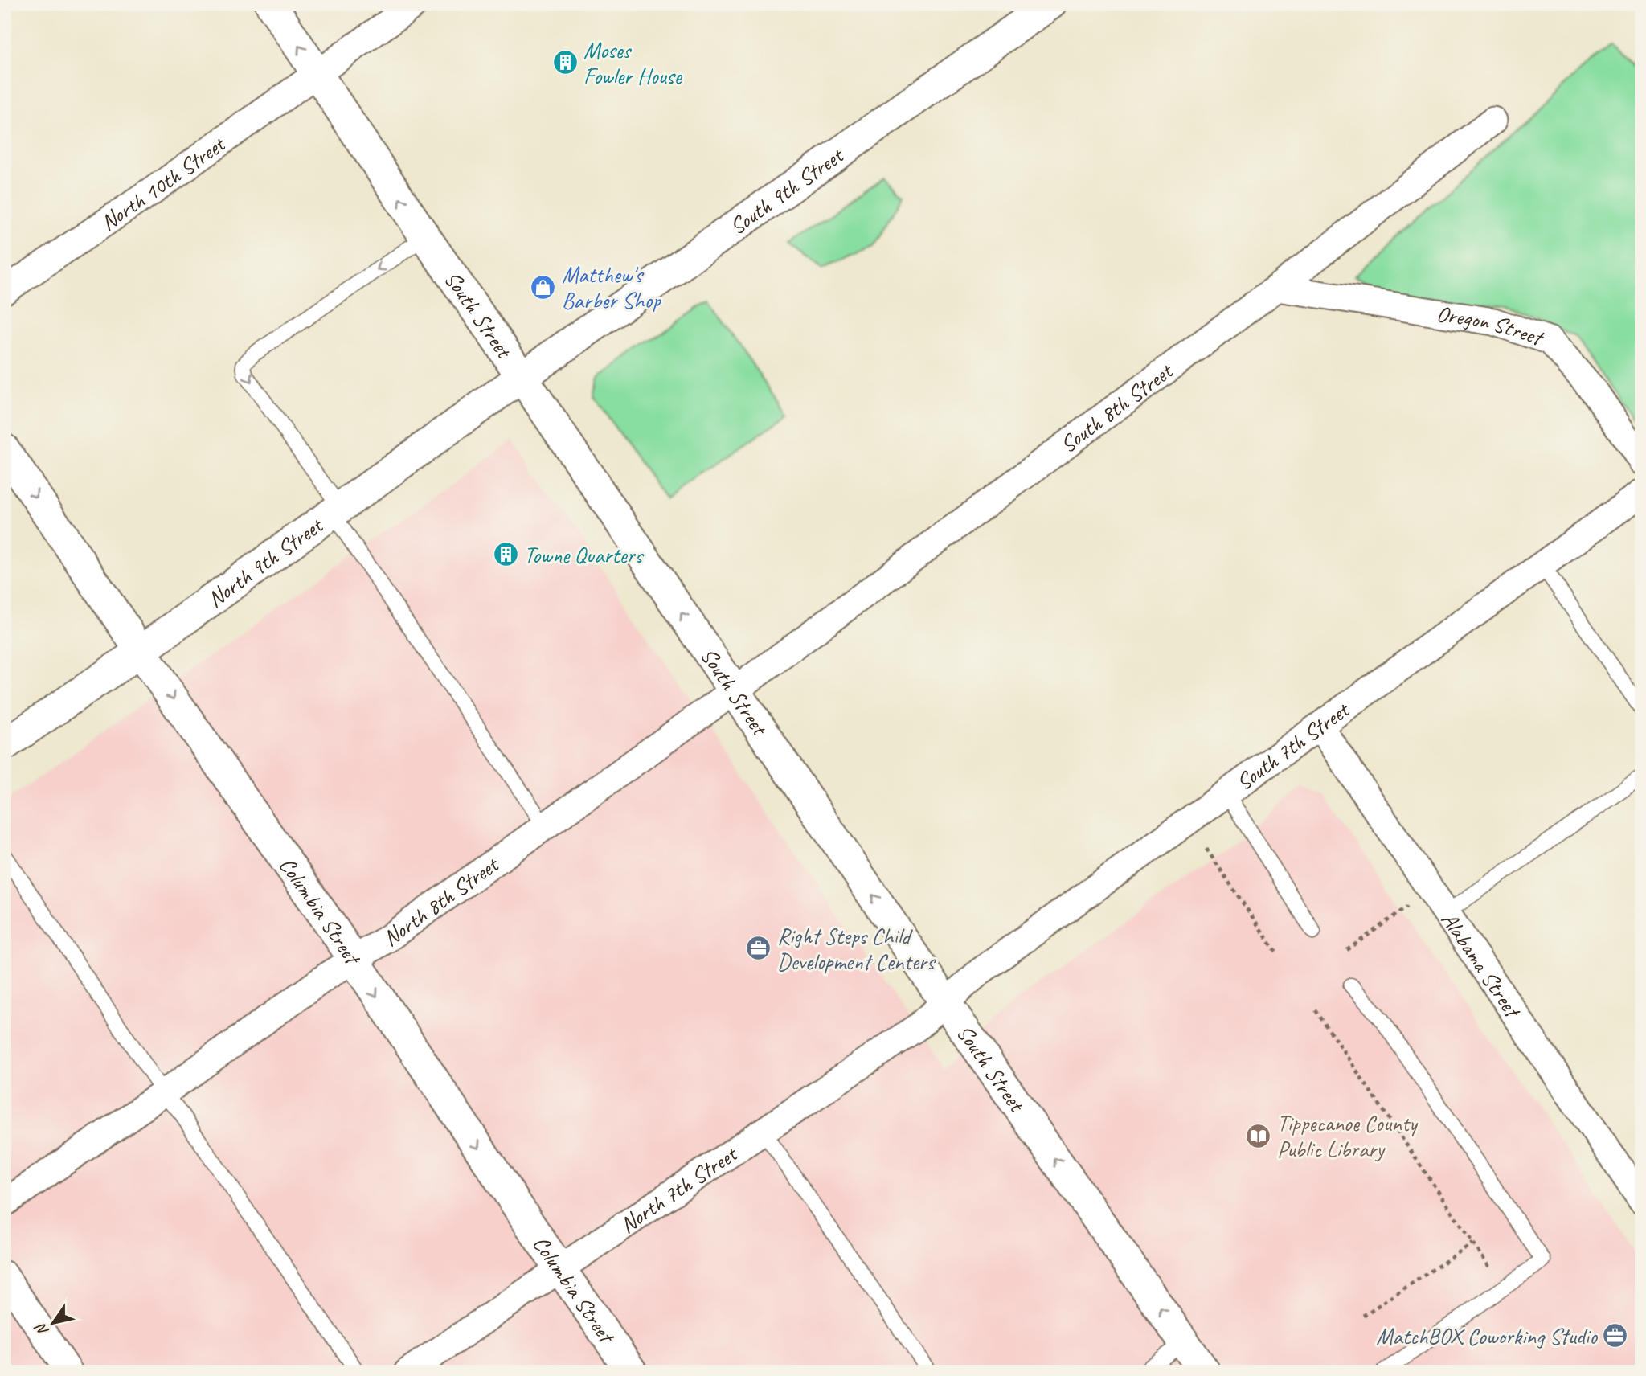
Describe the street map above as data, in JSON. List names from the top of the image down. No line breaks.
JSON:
{"streets":{"main road":["South 9th Street","South Street","North 9th Street","Columbia Street"],"street":["North 10th Street","Oregon Street","South 8th Street","South 7th Street","North 8th Street","Alabama Street","North 7th Street"]},"crossings":[["North 10th Street","South Street"],["South 9th Street","South Street"],["South 9th Street","North 9th Street"],["South Street","South 8th Street"],["South Street","North 9th Street"],["South Street","South 7th Street"],["South Street","North 8th Street"],["South Street","North 7th Street"],["Oregon Street","South 8th Street"],["South 8th Street","North 8th Street"],["North 9th Street","Columbia Street"],["South 7th Street","Alabama Street"],["South 7th Street","North 7th Street"],["North 8th Street","Columbia Street"],["Columbia Street","North 7th Street"]],"one_way":["South Street","Columbia Street"],"places":{"building":["Moses Fowler House","Towne Quarters"],"shop":["Matthew's Barber Shop"],"office":["Right Steps Child Development Centers","MatchBOX Coworking Studio"],"library":["Tippecanoe County Public Library"]},"north":"bottom left"}
